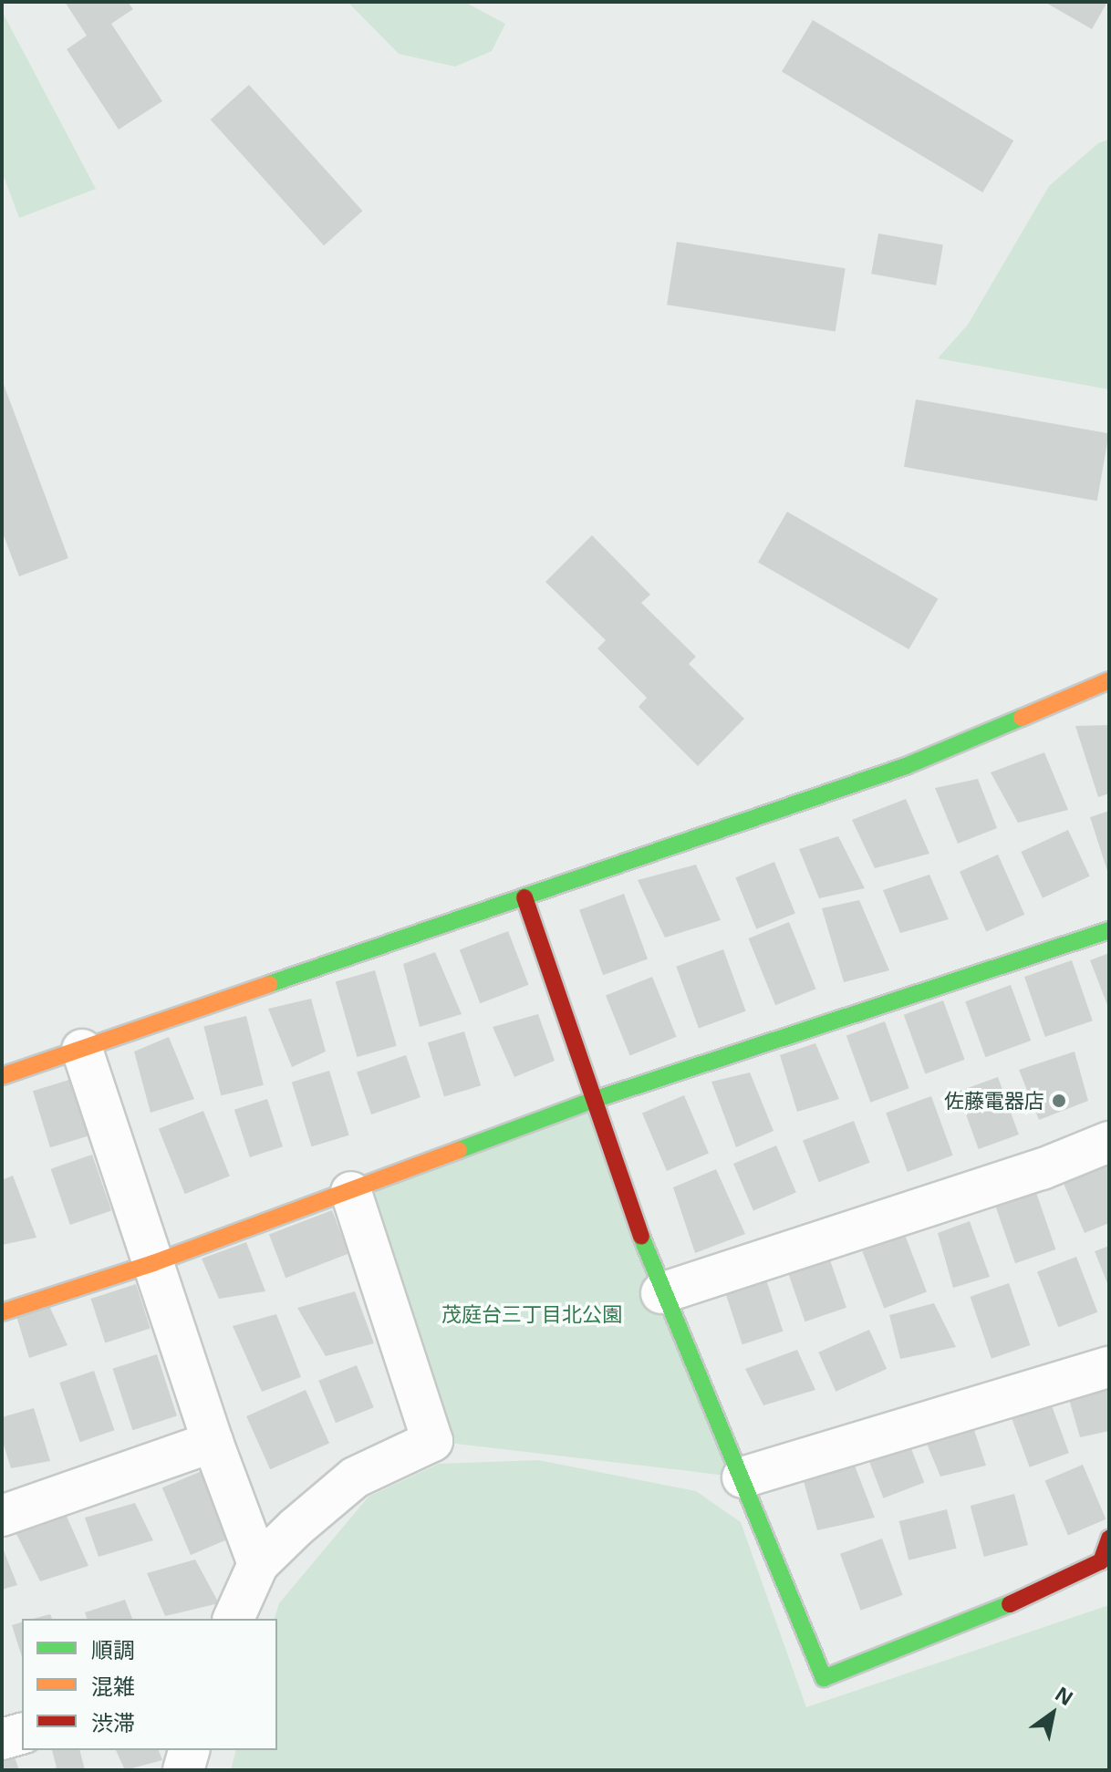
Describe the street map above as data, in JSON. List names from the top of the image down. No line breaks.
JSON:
{"parks":["茂庭台三丁目北公園"],"places":["佐藤電器店"],"legend":["順調","混雑","渋滞"],"north":"top right"}
